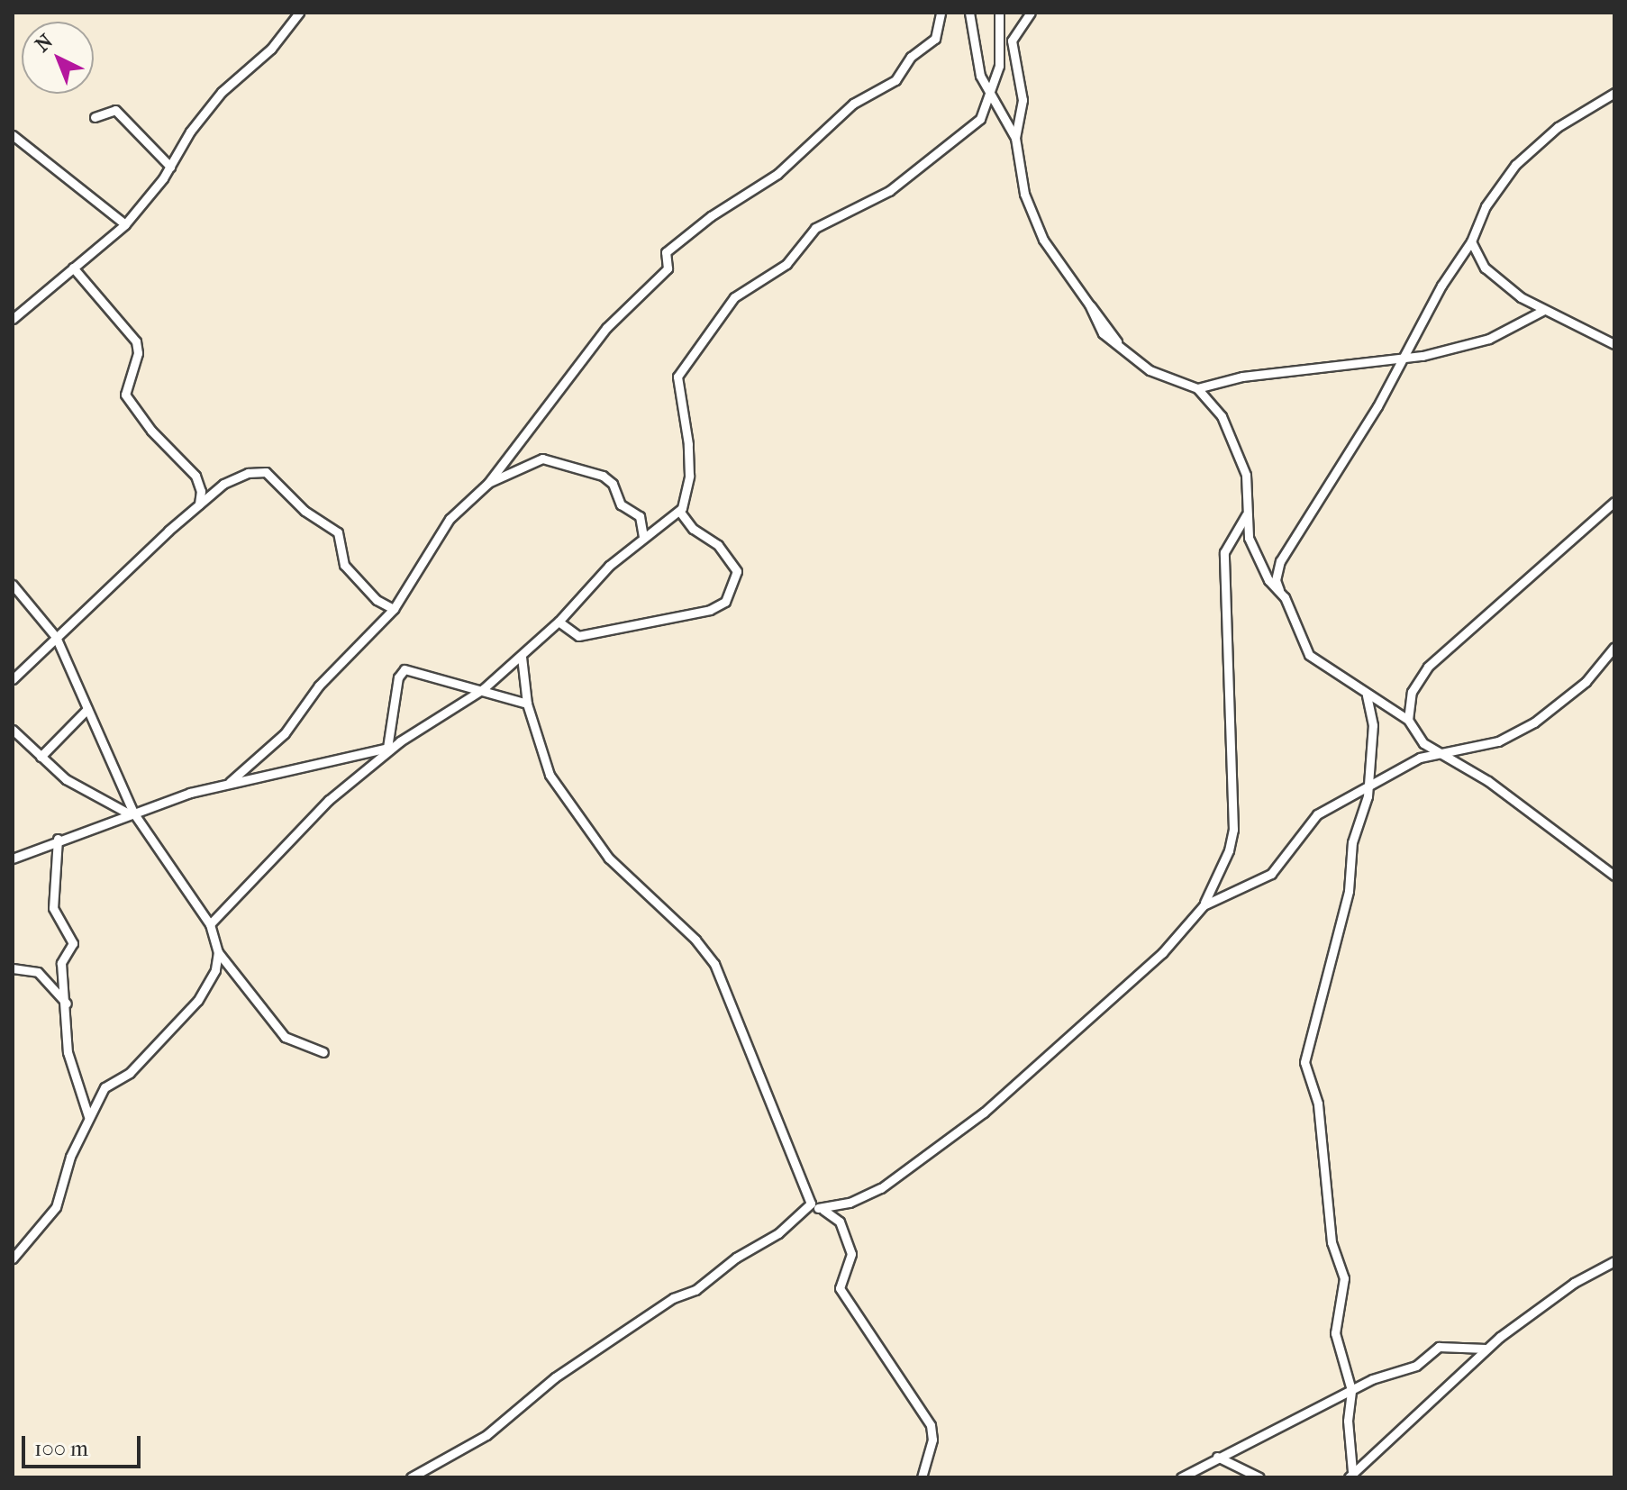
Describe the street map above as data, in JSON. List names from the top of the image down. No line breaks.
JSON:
{"scale_bar":"100 m","north":"top left"}
